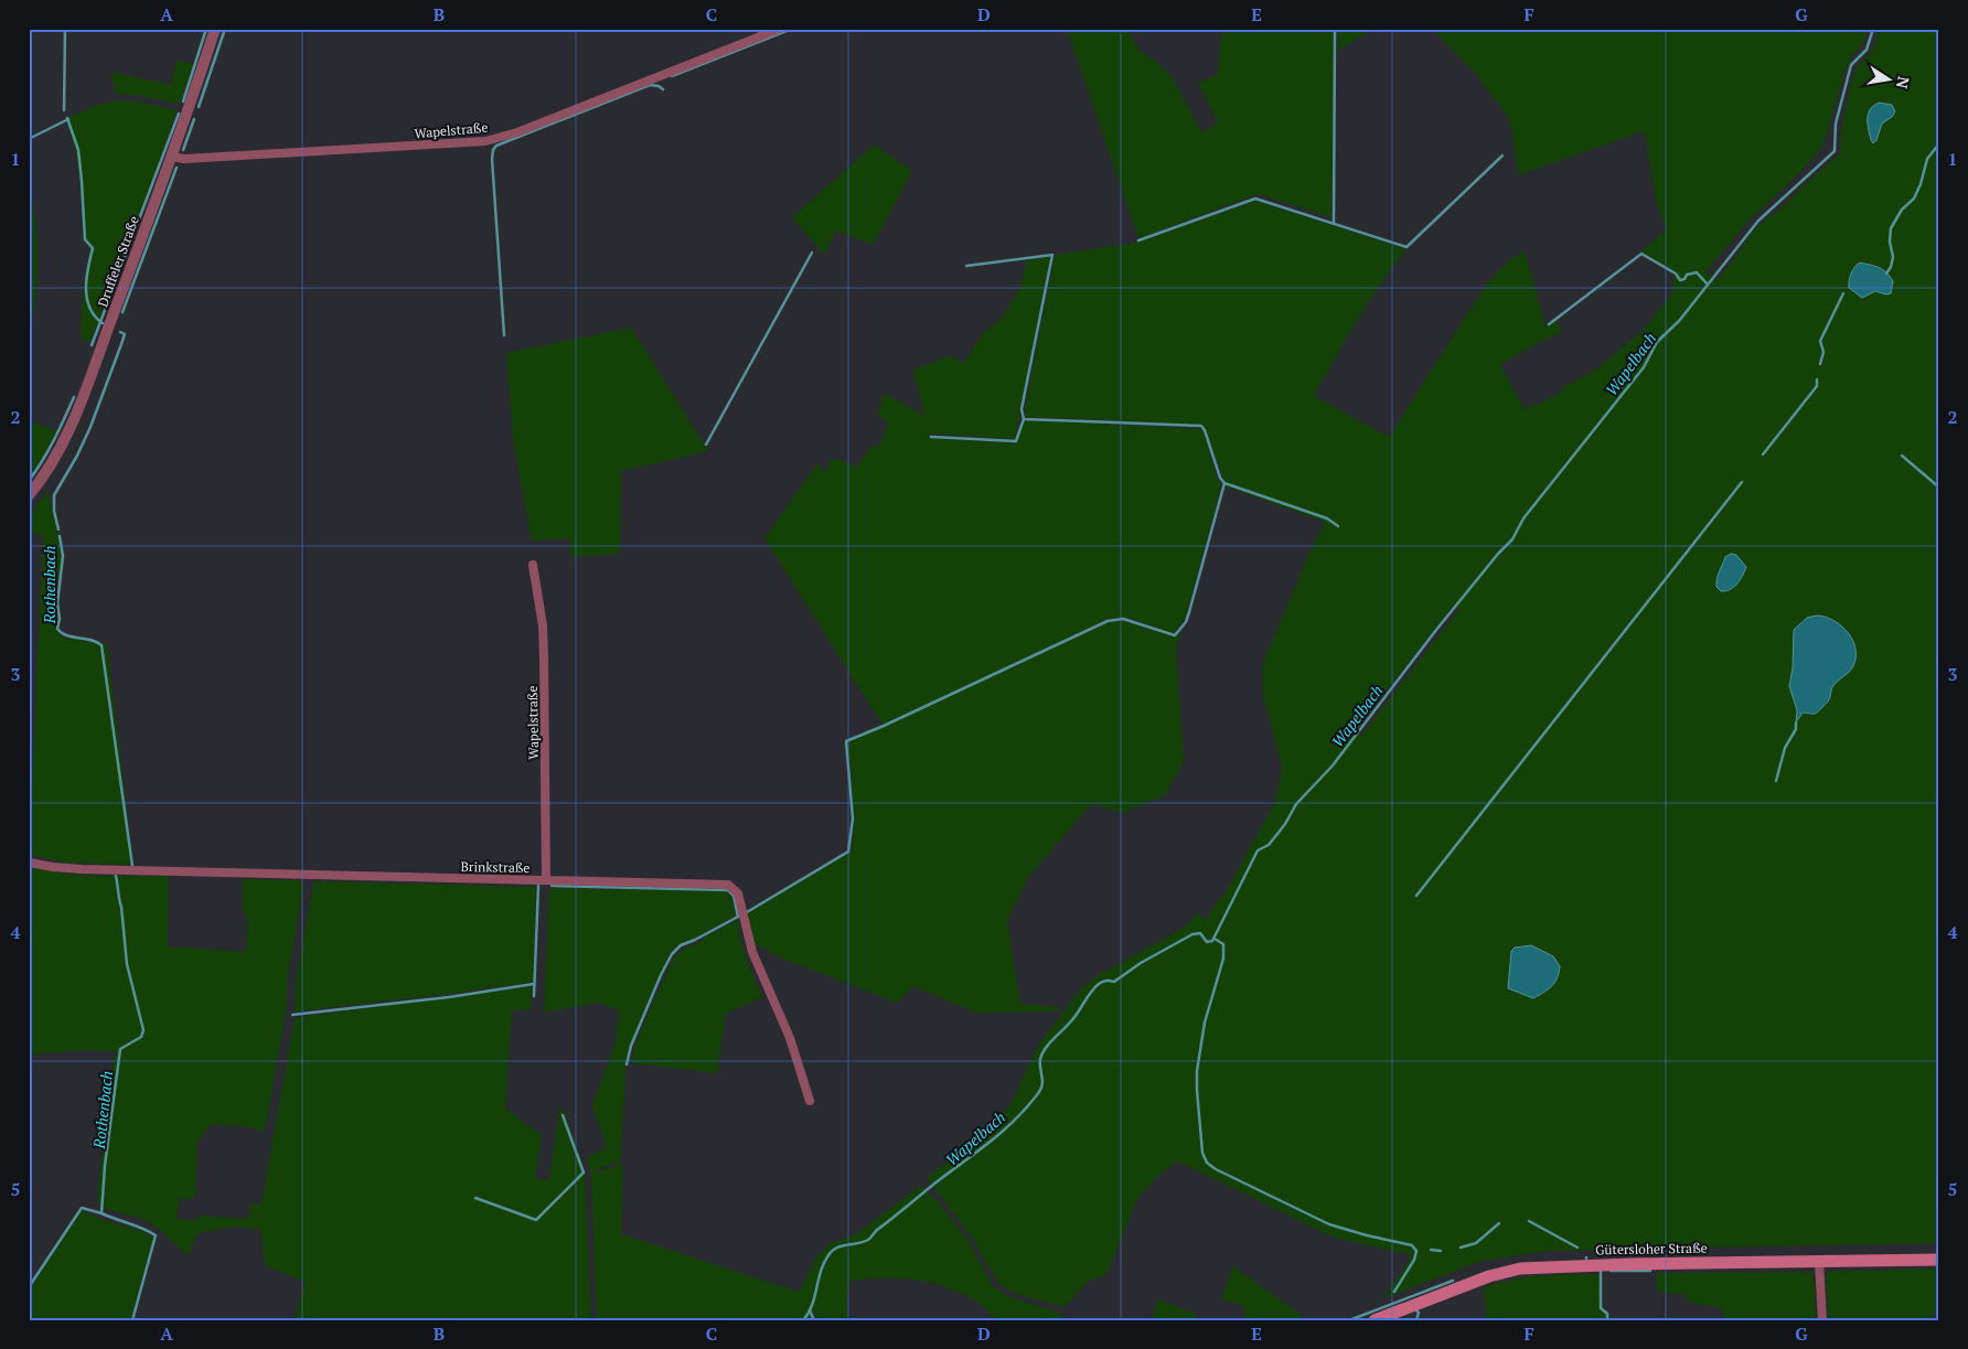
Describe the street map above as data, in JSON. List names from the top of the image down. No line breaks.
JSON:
{"streets":{"main road":["Gütersloher Straße"],"street":["Wapelstraße","Druffeler Straße","Brinkstraße"]},"crossings":[["Wapelstraße","Druffeler Straße"],["Wapelstraße","Brinkstraße"]],"water":["Wapelbach","Rothenbach"],"north":"right","grid":{"columns":["A","B","C","D","E","F","G"],"rows":["1","2","3","4","5"]}}
